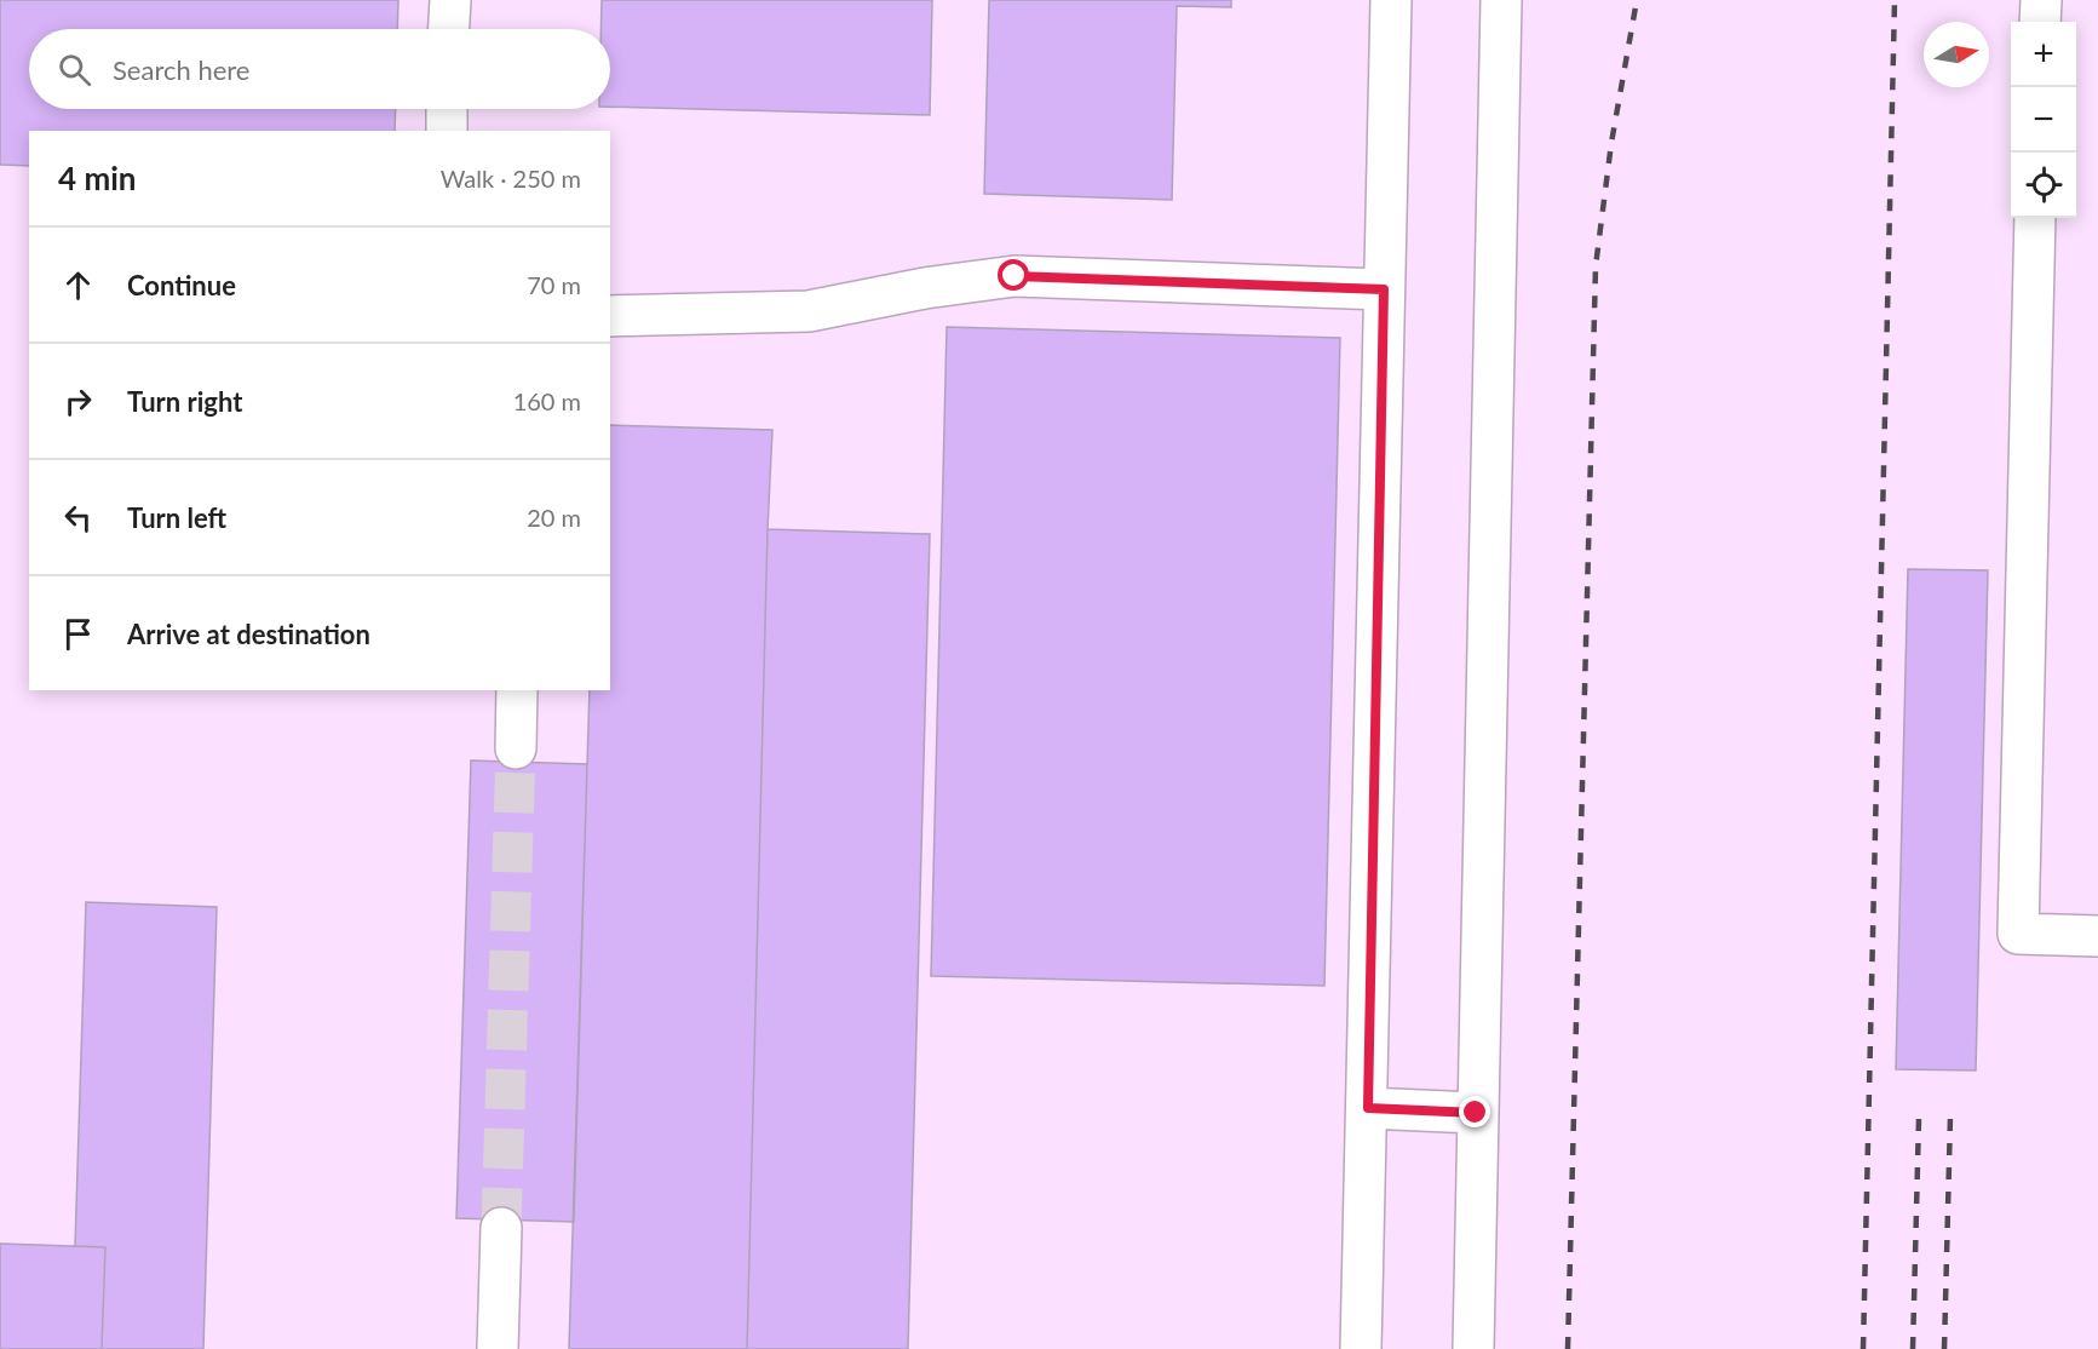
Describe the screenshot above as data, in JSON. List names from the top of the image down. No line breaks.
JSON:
{"north":"right","page":{"map_buttons":["+","−"],"search":"Search here","heading":["4 min","Walk · 250 m"],"list":[["Continue","70 m"],["Turn right","160 m"],["Turn left","20 m"],"Arrive at destination"]}}
